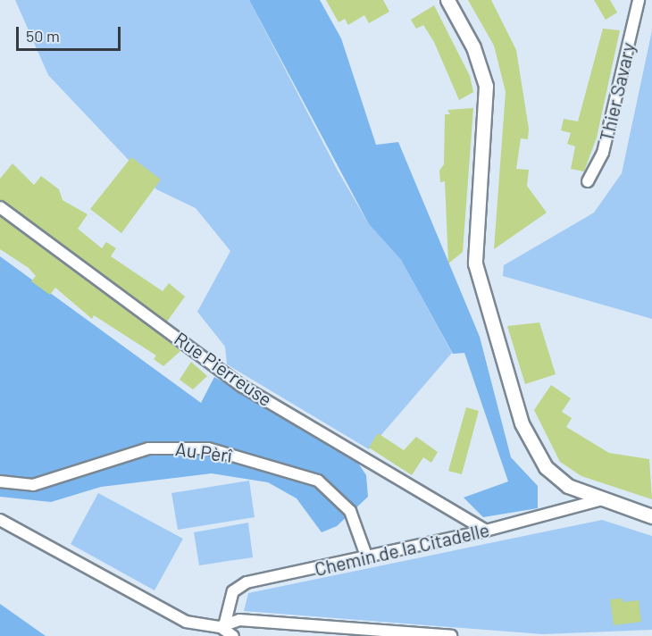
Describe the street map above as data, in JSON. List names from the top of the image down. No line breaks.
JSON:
{"streets":{"street":["Thier Savary","Rue Pierreuse","Au Pèrî","Chemin de la Citadelle"]},"crossings":[["Rue Pierreuse","Chemin de la Citadelle"],["Au Pèrî","Chemin de la Citadelle"]],"scale_bar":"50 m"}
